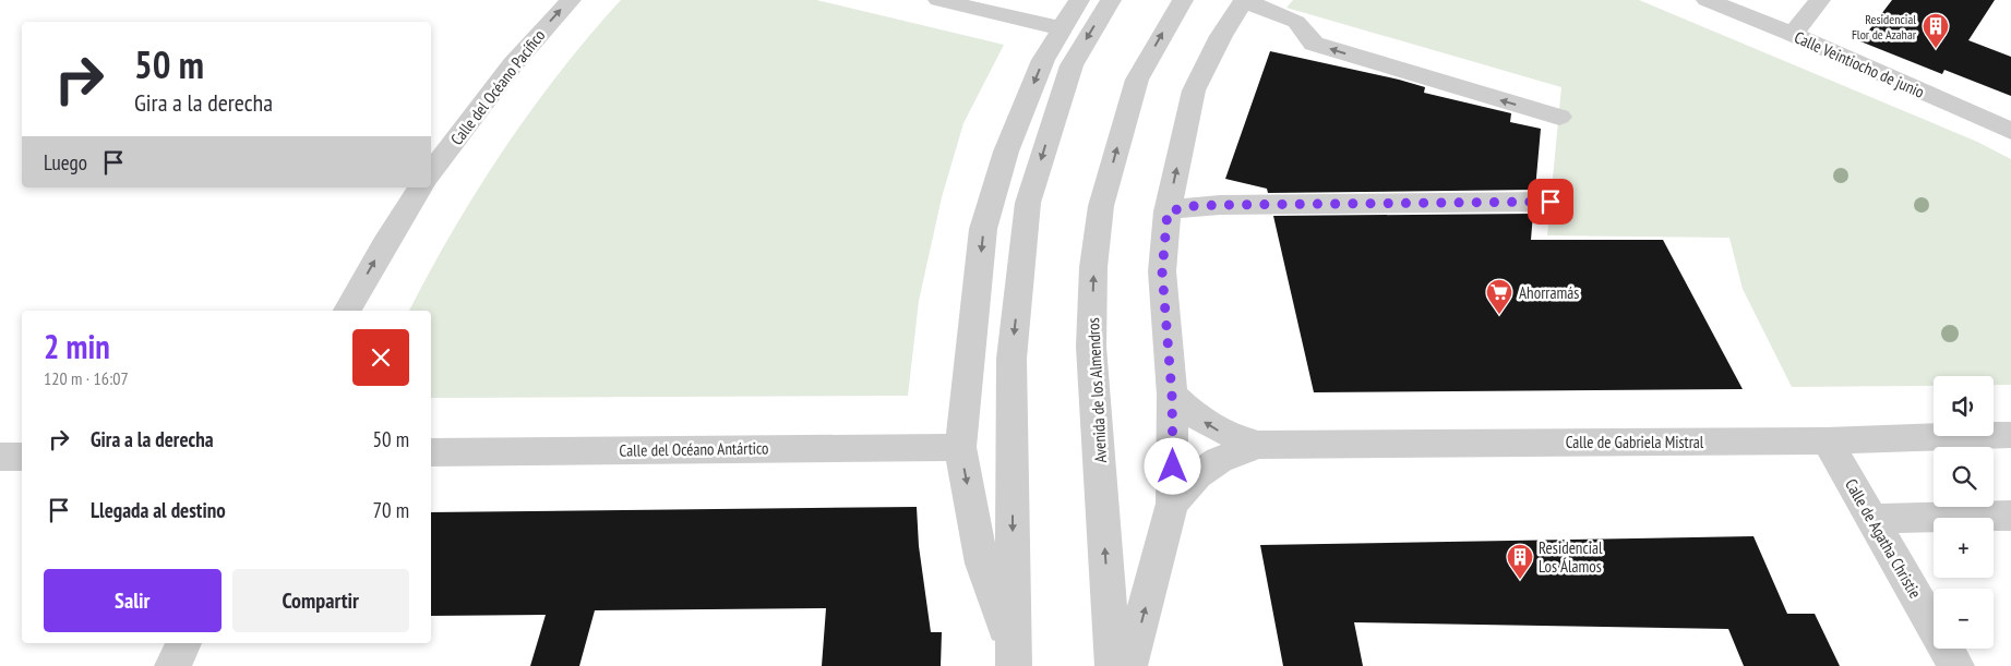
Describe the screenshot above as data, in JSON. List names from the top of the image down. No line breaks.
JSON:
{"streets":{"street":["Calle Veintiocho de junio","Calle del Océano Pacífico","Avenida de los Almendros","Calle de Gabriela Mistral","Calle del Océano Antártico","Calle de Agatha Christie"]},"crossings":[["Calle de Gabriela Mistral","Calle de Agatha Christie"]],"one_way":["Calle del Océano Pacífico"],"places":{"building":["Residencial Flor de Azahar","Residencial Los Álamos"],"supermarket":["Ahorramás"]},"page":{"turn":["50 m","Gira a la derecha"],"then":"Luego","heading":["2 min","120 m · 16:07"],"map_buttons":["+","−"],"list":[{"name":"Gira a la derecha","value":"50 m"},{"name":"Llegada al destino","value":"70 m"}],"buttons":["Salir","Compartir"]}}
